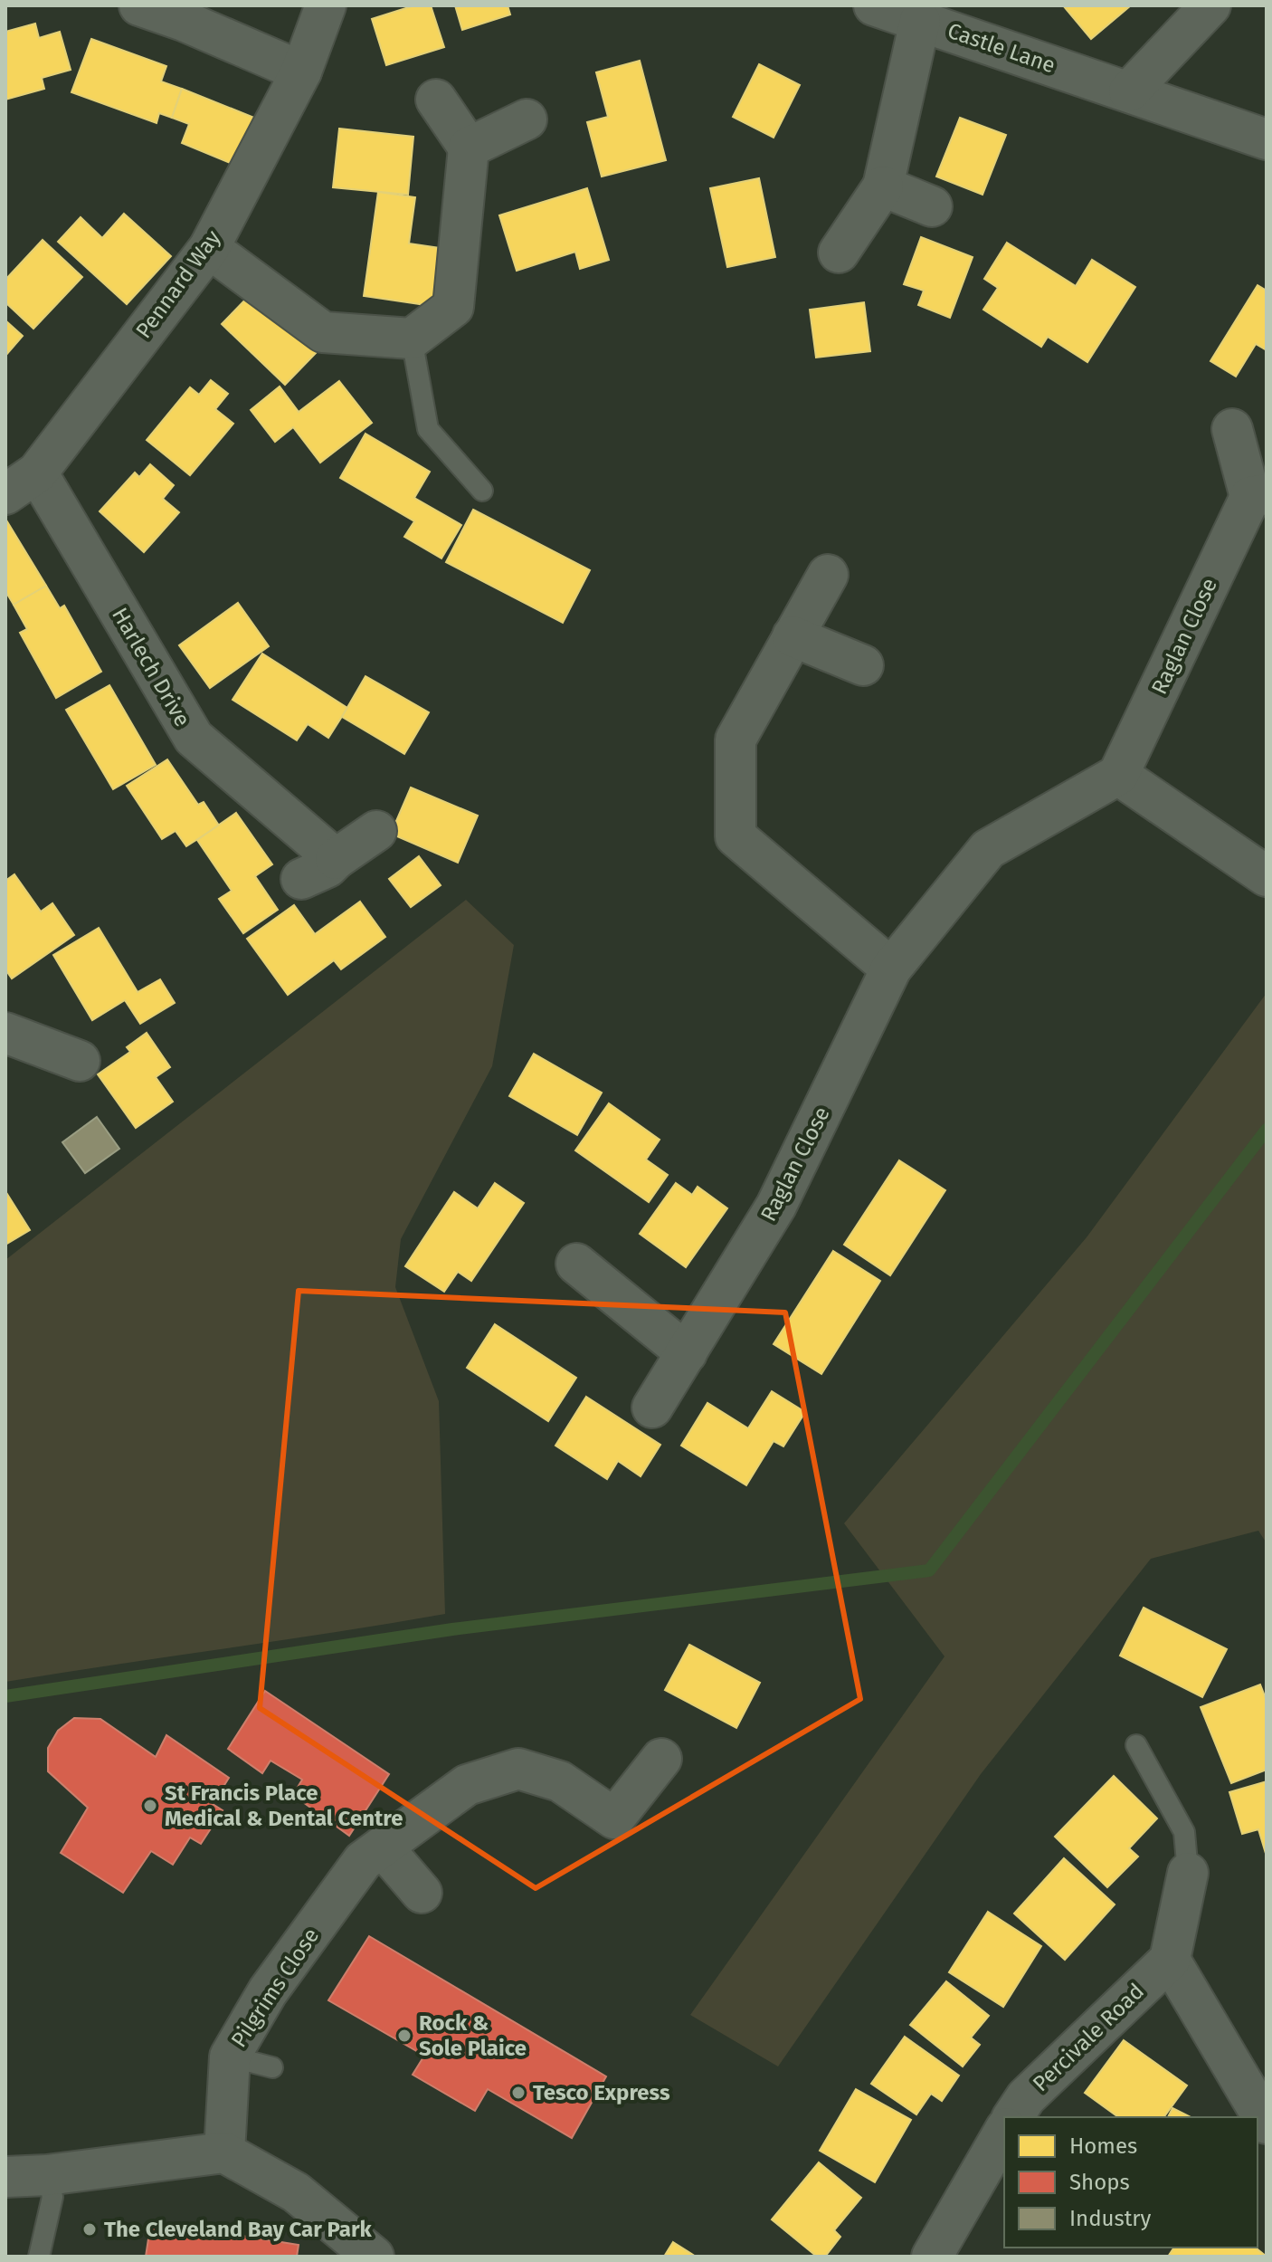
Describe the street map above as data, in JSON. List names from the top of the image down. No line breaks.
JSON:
{"streets":{"street":["Castle Lane","Pennard Way","Raglan Close","Harlech Drive","Pilgrims Close","Percivale Road"]},"crossings":[["Pennard Way","Harlech Drive"]],"places":["St Francis Place Medical & Dental Centre","Rock & Sole Plaice","Tesco Express","The Cleveland Bay Car Park"],"legend":["Homes","Shops","Industry"]}
